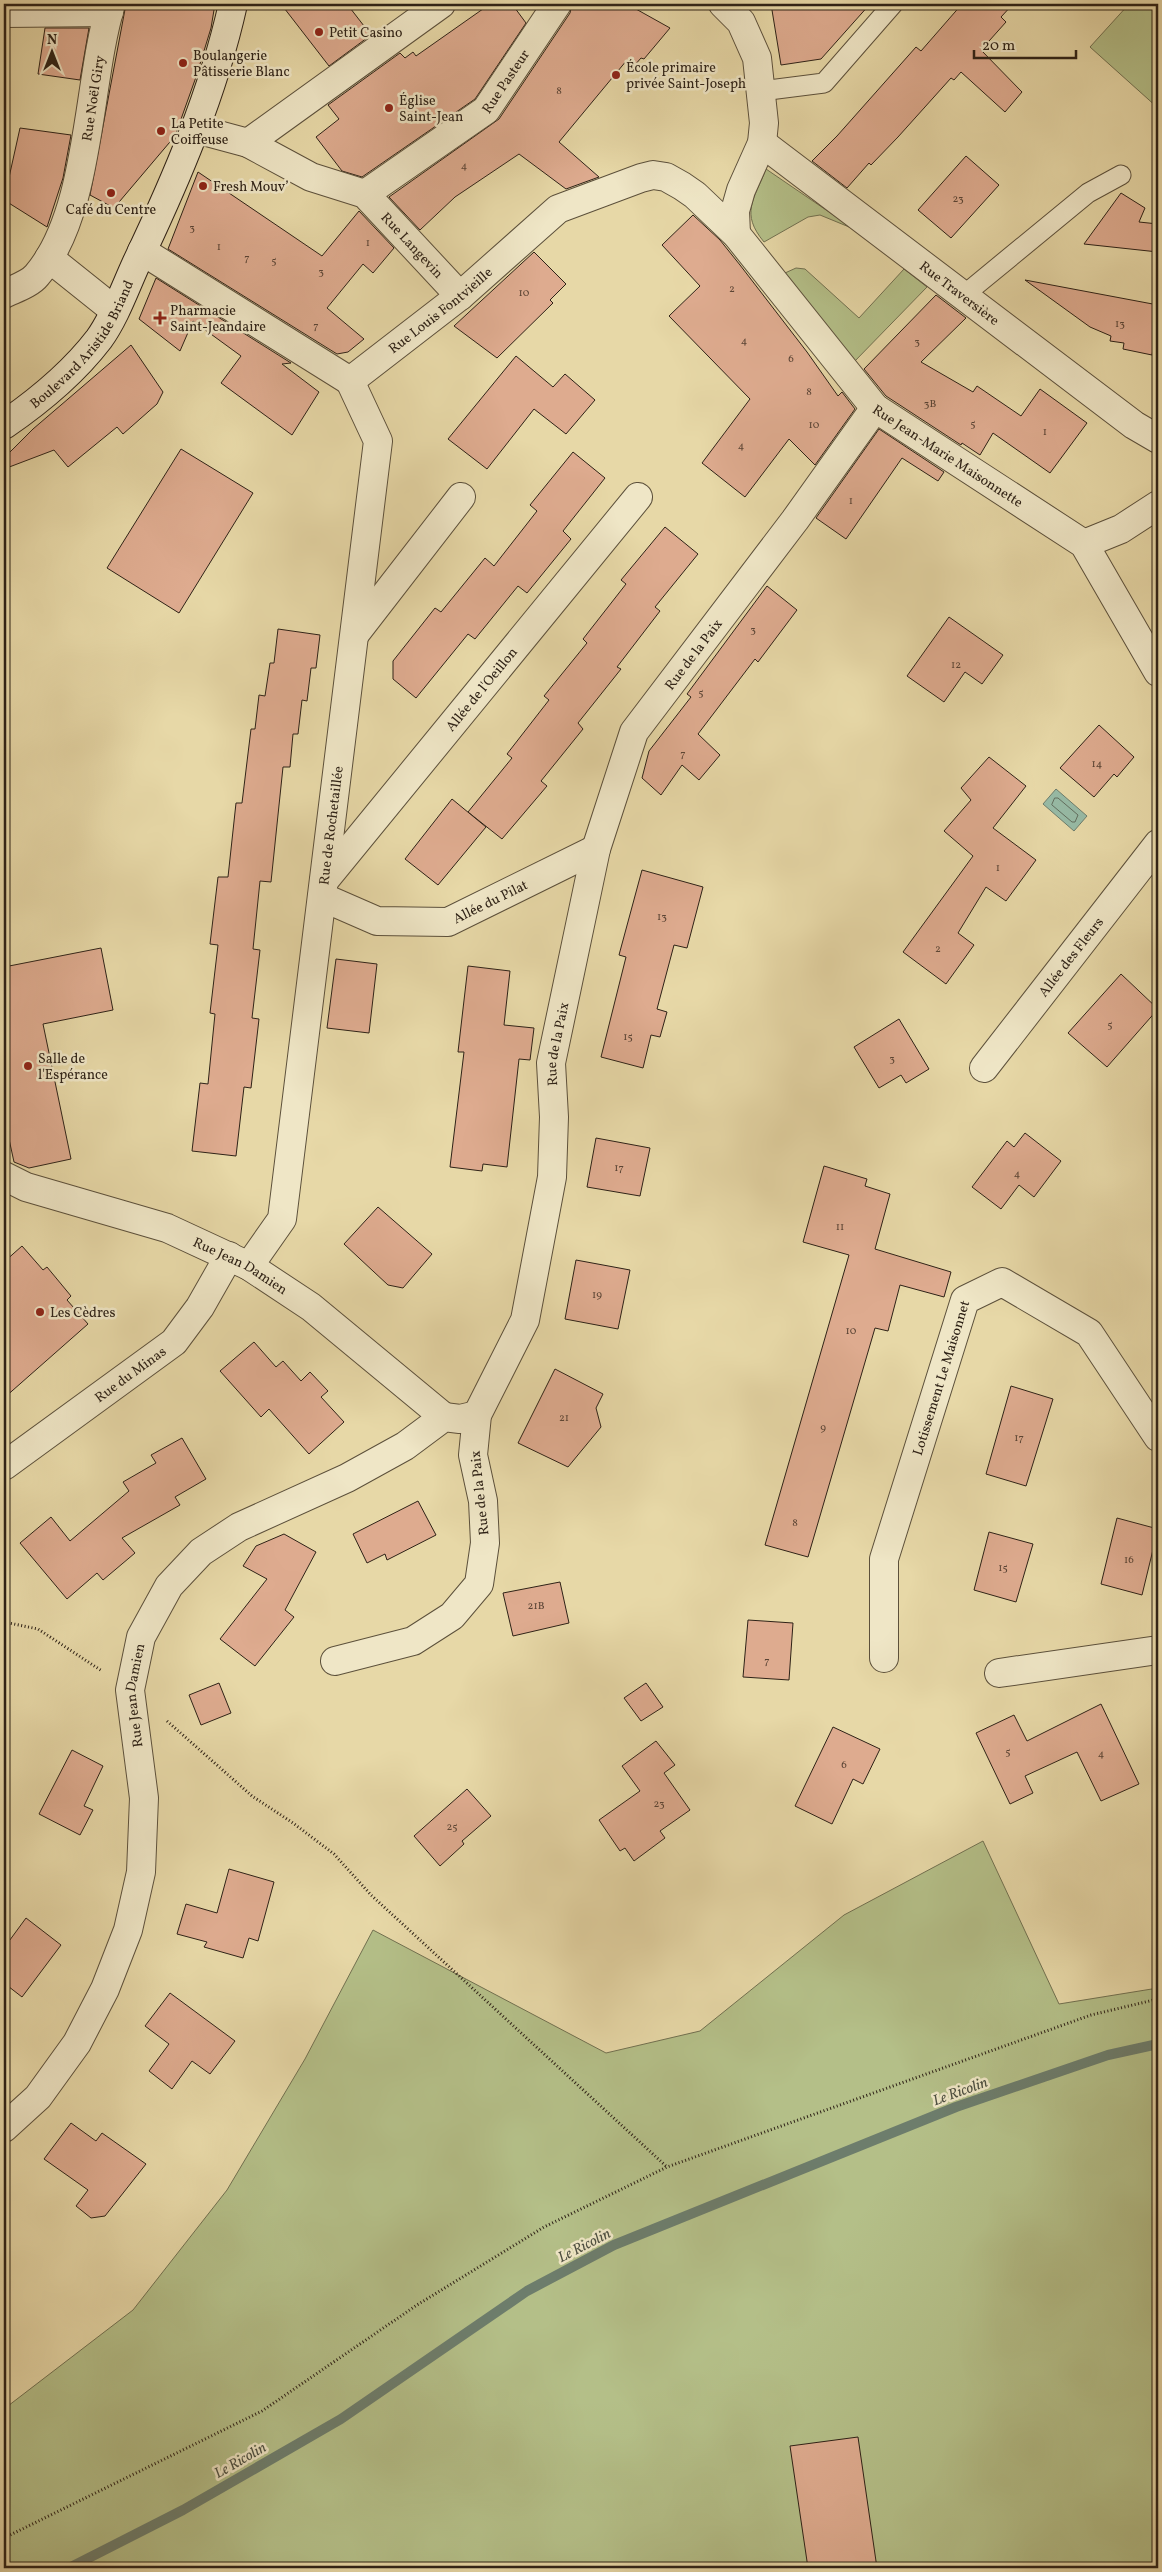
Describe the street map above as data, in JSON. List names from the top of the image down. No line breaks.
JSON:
{"streets":{"street":["Rue Pasteur","Rue Noël Giry","Rue Langevin","Rue Traversière","Rue Louis Fontvieille","Boulevard Aristide Briand","Rue Jean-Marie Maisonnette","Rue de la Paix","Allée de l'Oeillon","Rue de Rochetaillée","Allée du Pilat","Allée des Fleurs","Rue Jean Damien","Rue du Minas","Lotissement Le Maisonnet"]},"crossings":[["Rue Pasteur","Rue Langevin"],["Rue Langevin","Rue Louis Fontvieille"],["Rue Louis Fontvieille","Rue Jean-Marie Maisonnette"],["Rue Louis Fontvieille","Rue de Rochetaillée"],["Rue Jean-Marie Maisonnette","Rue de la Paix"],["Rue de la Paix","Allée du Pilat"],["Allée de l'Oeillon","Rue de Rochetaillée"],["Allée de l'Oeillon","Allée du Pilat"],["Rue de Rochetaillée","Allée du Pilat"],["Rue de Rochetaillée","Rue Jean Damien"],["Rue de Rochetaillée","Rue du Minas"],["Rue Jean Damien","Rue du Minas"]],"water":["Le Ricolin"],"places":{"other":["Petit Casino","Boulangerie Pâtisserie Blanc","École primaire privée Saint-Joseph","Église Saint-Jean","La Petite Coiffeuse","Fresh Mouv’","Café du Centre","Salle de l'Espérance","Les Cèdres"],"health":["Pharmacie Saint-Jeandaire"]},"house_numbers":["8","4","23","3","1","1","7","5","3","2","10","13","7","4","3","6","8","3B","5","10","1","4","1","3","12","5","7","14","1","13","2","5","15","3","17","4","11","19","10","21","9","17","8","16","15","21B","7","5","4","6","23","25"],"scale_bar":"20 m","north":"top"}
